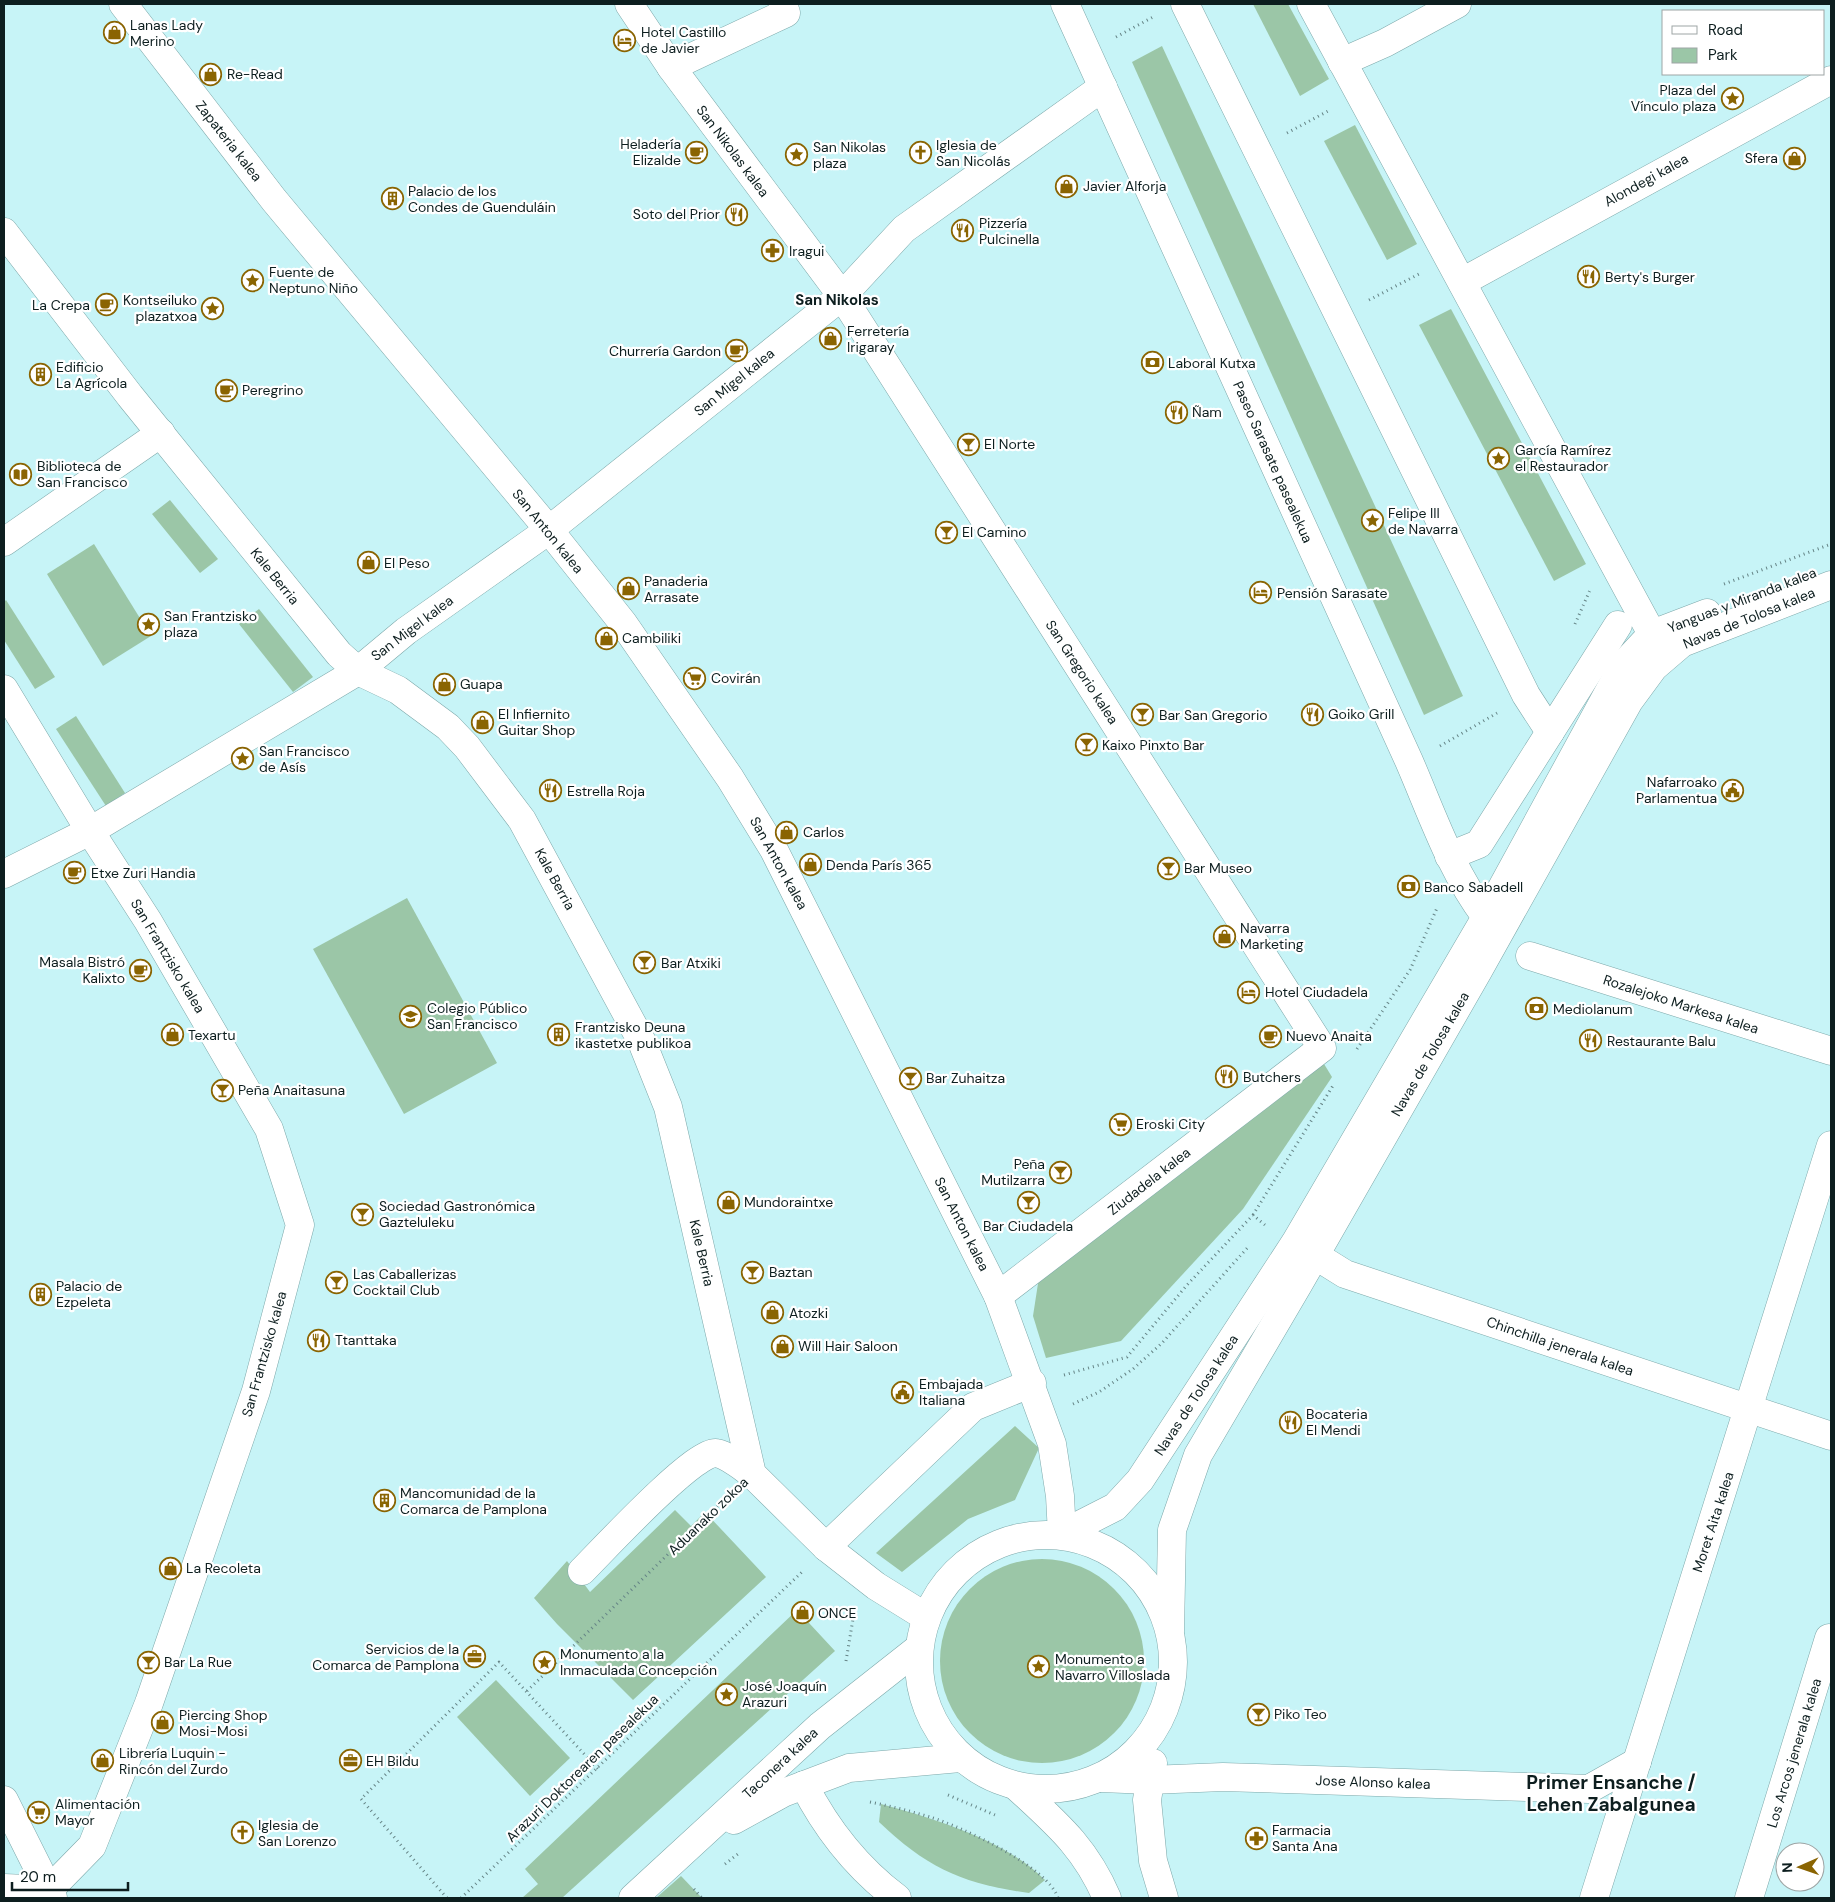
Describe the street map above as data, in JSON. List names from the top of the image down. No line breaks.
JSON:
{"streets":{"street":["Zapateria kalea","San Nikolas kalea","Alondegi kalea","San Migel kalea","Paseo Sarasate pasealekua","San Anton kalea","Kale Berria","Yanguas y Miranda kalea","Navas de Tolosa kalea","San Gregorio kalea","San Frantzisko kalea","Rozalejoko Markesa kalea","Ziudadela kalea","Chinchilla jenerala kalea","Aduanako zokoa","Moret Aita kalea","Los Arcos jenerala kalea","Taconera kalea","Jose Alonso kalea"],"path":["Arazuri Doktorearen pasealekua"]},"crossings":[["Zapateria kalea","San Anton kalea"],["San Nikolas kalea","San Migel kalea"],["San Nikolas kalea","San Gregorio kalea"],["San Migel kalea","Paseo Sarasate pasealekua"],["San Migel kalea","San Anton kalea"],["San Migel kalea","Kale Berria"],["San Migel kalea","San Gregorio kalea"],["Paseo Sarasate pasealekua","Navas de Tolosa kalea"],["San Anton kalea","Navas de Tolosa kalea"],["San Anton kalea","Ziudadela kalea"],["Kale Berria","Aduanako zokoa"],["Yanguas y Miranda kalea","Navas de Tolosa kalea"],["Navas de Tolosa kalea","Chinchilla jenerala kalea"],["San Gregorio kalea","Ziudadela kalea"],["Chinchilla jenerala kalea","Moret Aita kalea"],["Moret Aita kalea","Jose Alonso kalea"]],"districts":["San Nikolas","Primer Ensanche / Lehen Zabalgunea"],"places":{"shop":["Lanas Lady Merino","Re-Read","Sfera","Javier Alforja","Ferretería Irigaray","El Peso","Panaderia Arrasate","Cambiliki","Guapa","El Infiernito Guitar Shop","Carlos","Denda París 365","Navarra Marketing","Texartu","Mundoraintxe","Atozki","Will Hair Saloon","La Recoleta","ONCE","Piercing Shop Mosi-Mosi","Librería Luquin - Rincón del Zurdo"],"hotel":["Hotel Castillo de Javier","Pensión Sarasate","Hotel Ciudadela"],"place":["Plaza del Vínculo plaza","San Nikolas plaza","Fuente de Neptuno Niño","Kontseiluko plazatxoa","García Ramírez el Restaurador","Felipe III de Navarra","San Frantzisko plaza","San Francisco de Asís","Monumento a la Inmaculada Concepción","Monumento a Navarro Villoslada","José Joaquín Arazuri"],"cafe":["Heladería Elizalde","La Crepa","Churrería Gardon","Peregrino","Etxe Zuri Handia","Masala Bistró Kalixto","Nuevo Anaita"],"church":["Iglesia de San Nicolás","Iglesia de San Lorenzo"],"building":["Palacio de los Condes de Guenduláin","Edificio La Agrícola","Frantzisko Deuna ikastetxe publikoa","Palacio de Ezpeleta","Mancomunidad de la Comarca de Pamplona"],"restaurant":["Soto del Prior","Pizzería Pulcinella","Berty's Burger","Ñam","Goiko Grill","Estrella Roja","Restaurante Balu","Butchers","Ttanttaka","Bocateria El Mendi"],"pharmacy":["Iragui","Farmacia Santa Ana"],"bank":["Laboral Kutxa","Banco Sabadell","Mediolanum"],"bar":["El Norte","El Camino","Bar San Gregorio","Kaixo Pinxto Bar","Bar Museo","Bar Atxiki","Bar Zuhaitza","Peña Anaitasuna","Peña Mutilzarra","Bar Ciudadela","Sociedad Gastronómica Gazteluleku","Baztan","Las Caballerizas Cocktail Club","Bar La Rue","Piko Teo"],"library":["Biblioteca de San Francisco"],"supermarket":["Covirán","Eroski City","Alimentación Mayor"],"public building":["Nafarroako Parlamentua","Embajada Italiana"],"school or university":["Colegio Público San Francisco"],"office":["Servicios de la Comarca de Pamplona","EH Bildu"]},"legend":["Road","Park"],"scale_bar":"20 m","north":"left"}
